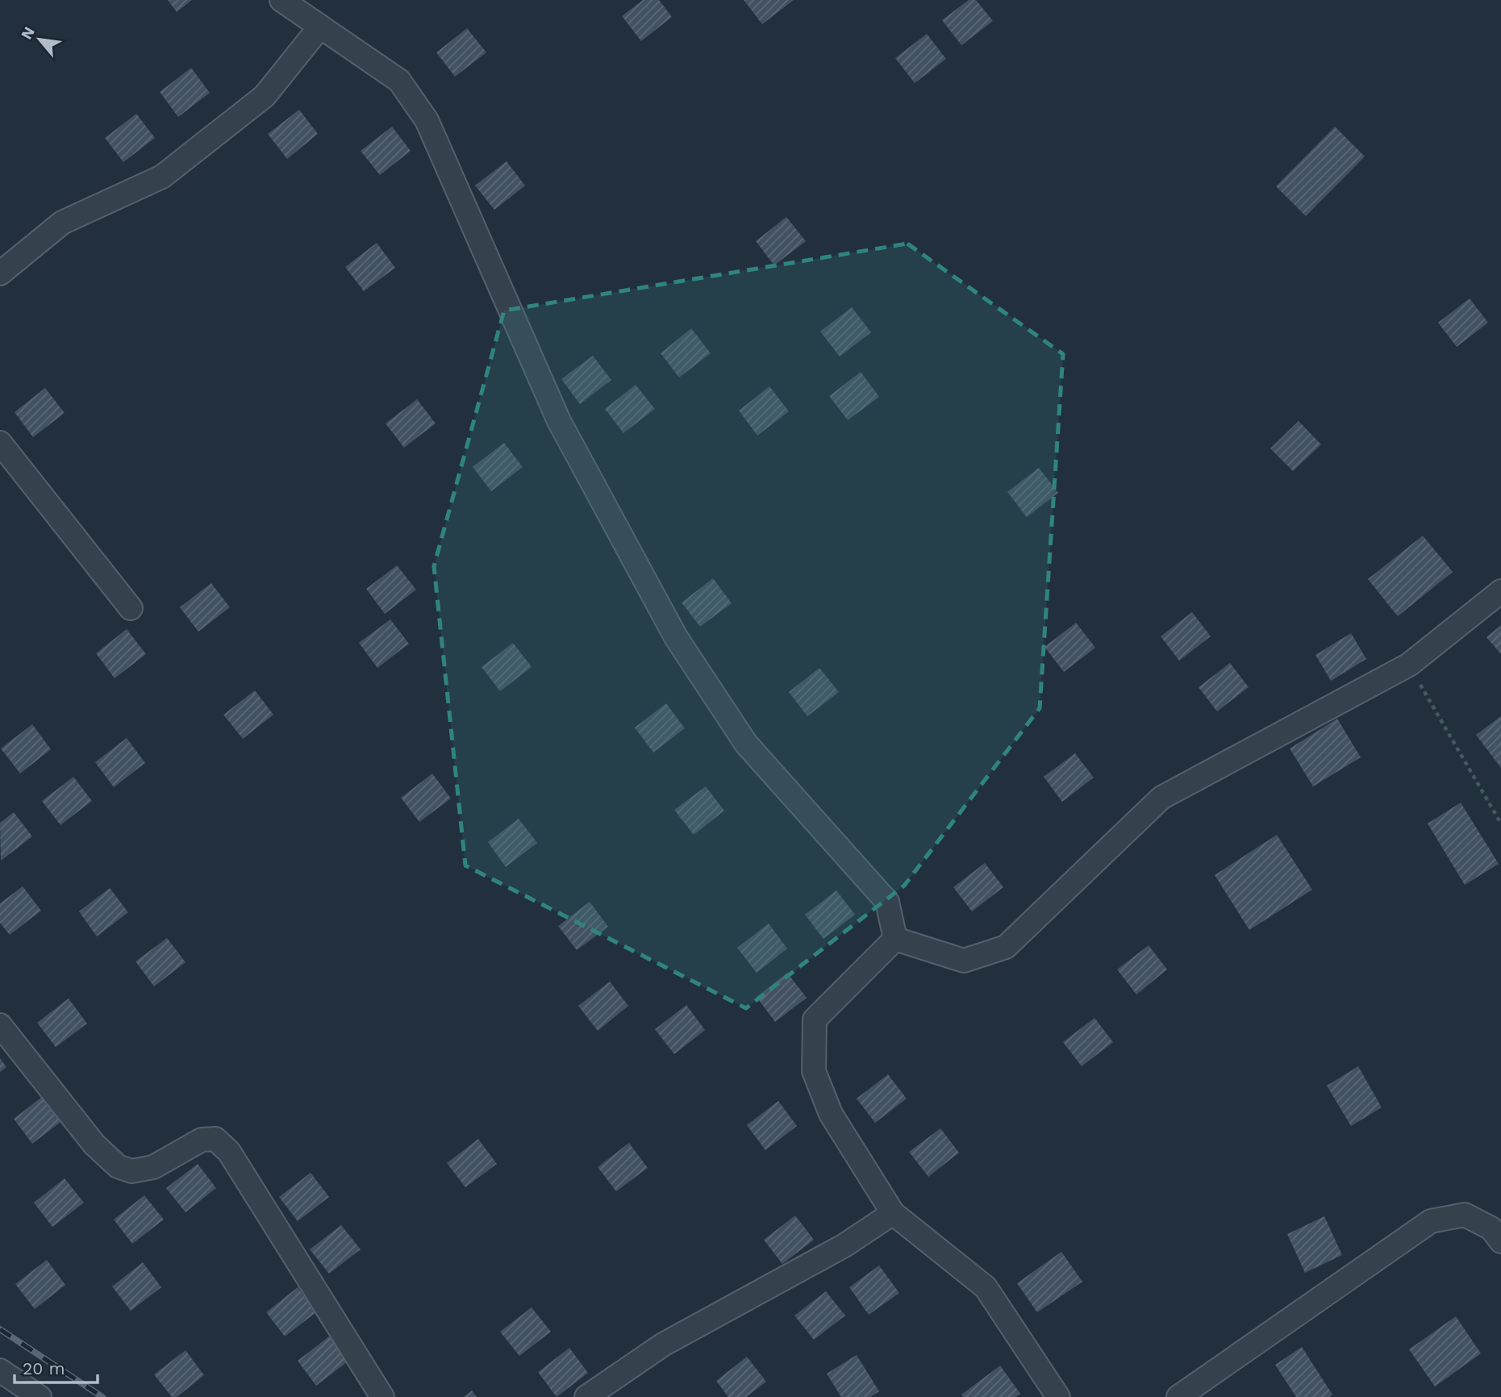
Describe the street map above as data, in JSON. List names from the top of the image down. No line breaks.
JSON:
{"scale_bar":"20 m","north":"top left"}
